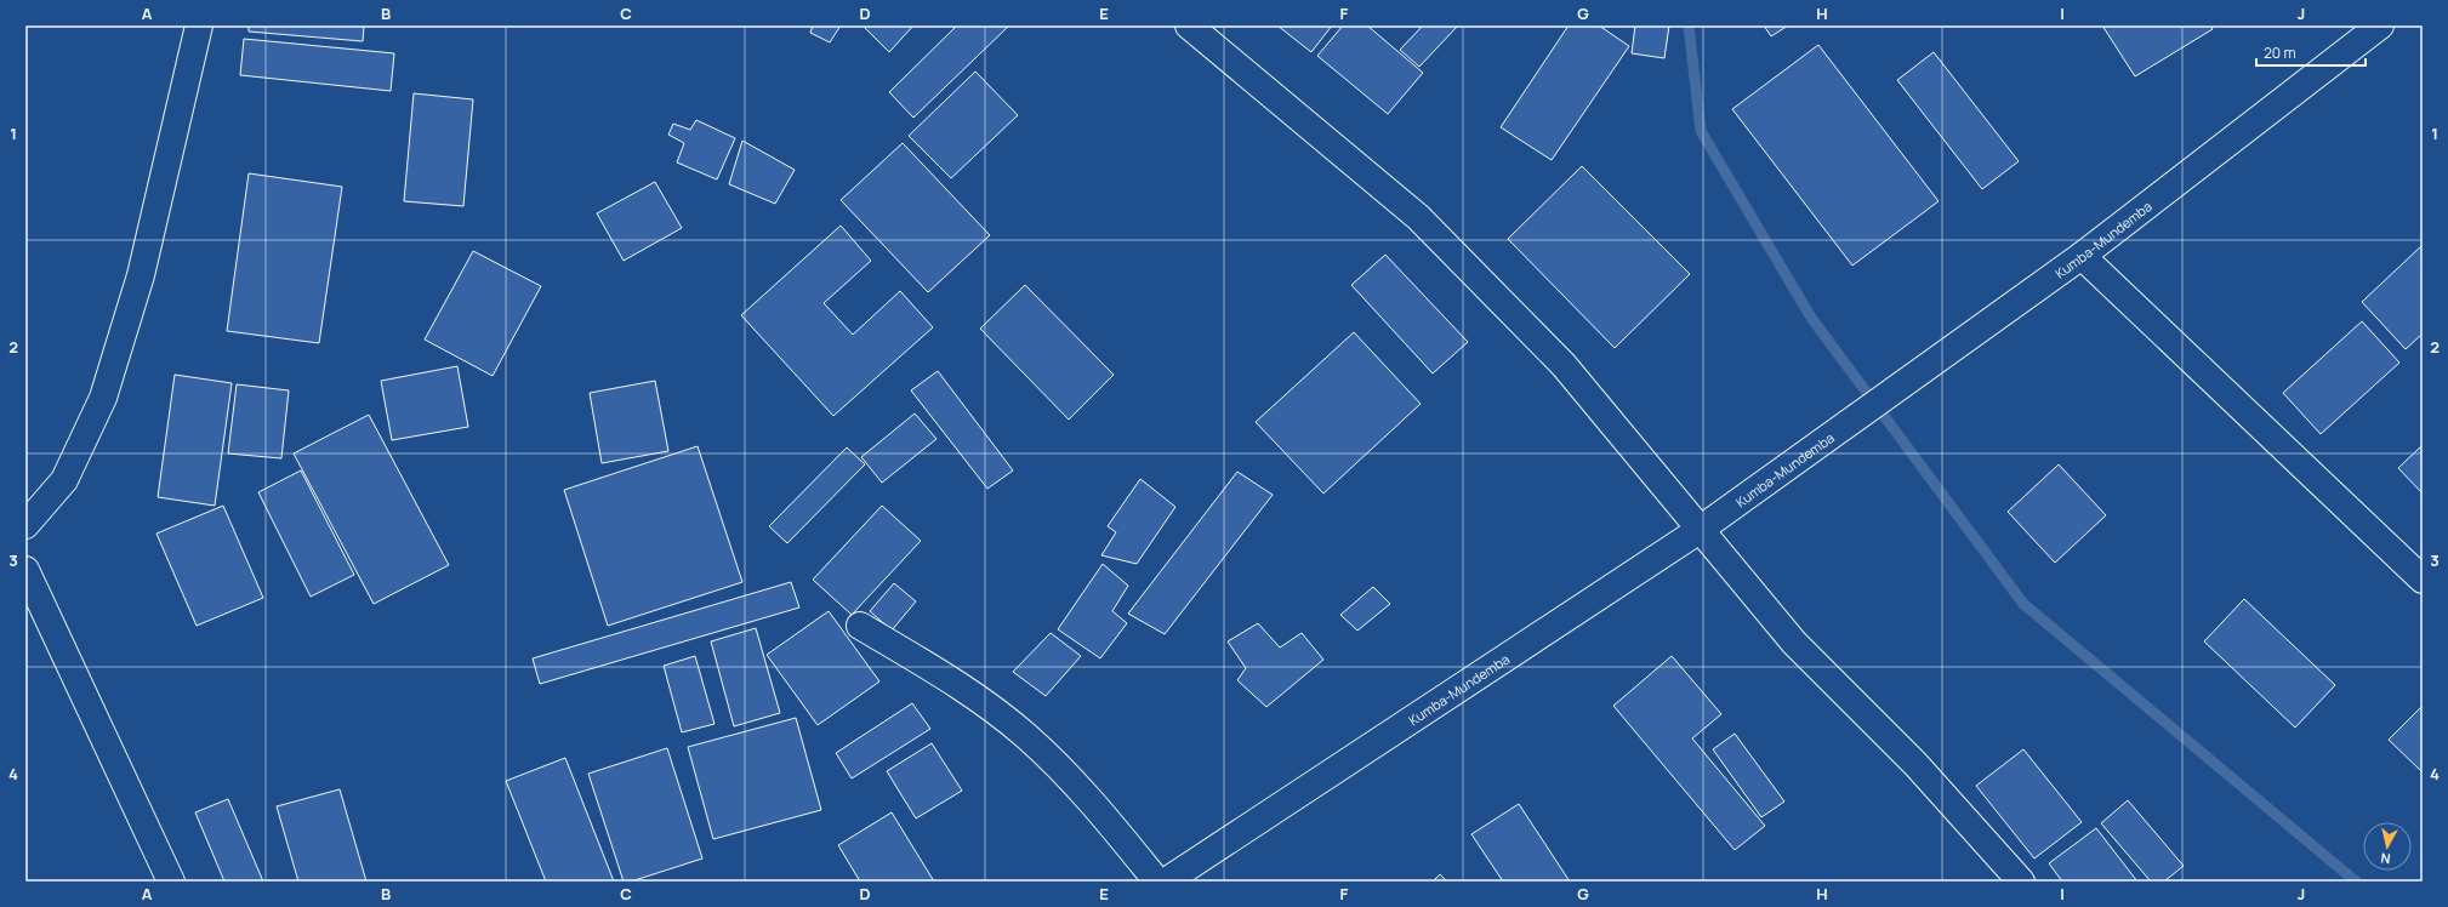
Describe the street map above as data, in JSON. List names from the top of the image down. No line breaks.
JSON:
{"streets":{"main road":["Kumba-Mundemba"]},"scale_bar":"20 m","north":"bottom","grid":{"columns":["A","B","C","D","E","F","G","H","I","J"],"rows":["1","2","3","4"]}}
